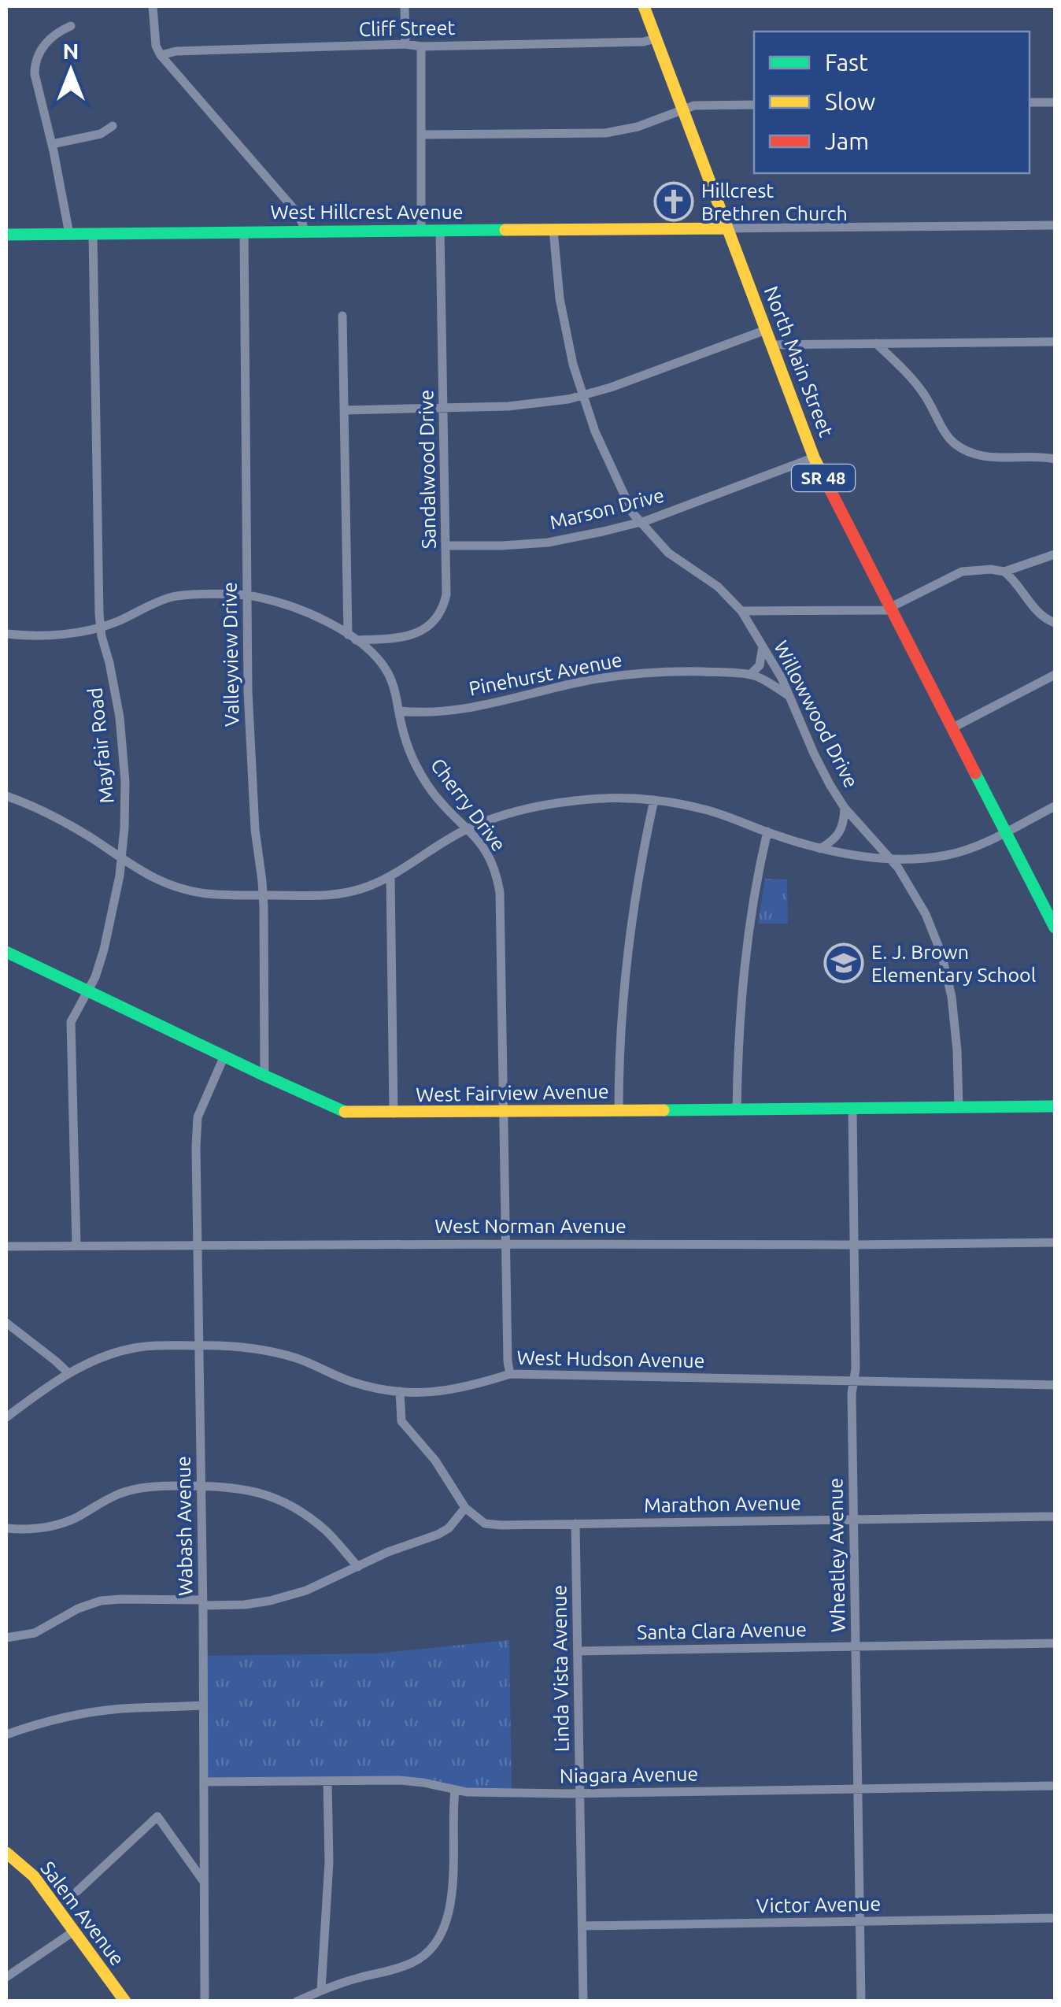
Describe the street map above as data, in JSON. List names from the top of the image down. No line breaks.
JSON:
{"streets":{"street":["Cliff Street","West Hillcrest Avenue","North Main Street","Sandalwood Drive","SR 48","Marson Drive","Valleyview Drive","Pinehurst Avenue","Willowwood Drive","Mayfair Road","Cherry Drive","West Fairview Avenue","West Norman Avenue","West Hudson Avenue","Marathon Avenue","Wabash Avenue","Wheatley Avenue","Santa Clara Avenue","Linda Vista Avenue","Niagara Avenue","Victor Avenue","Salem Avenue"]},"crossings":[["Cliff Street","North Main Street"],["West Hillcrest Avenue","North Main Street"],["West Hillcrest Avenue","Sandalwood Drive"],["West Hillcrest Avenue","Valleyview Drive"],["West Hillcrest Avenue","Willowwood Drive"],["West Hillcrest Avenue","Mayfair Road"],["North Main Street","Marson Drive"],["Sandalwood Drive","Marson Drive"],["Sandalwood Drive","Cherry Drive"],["Marson Drive","Willowwood Drive"],["Valleyview Drive","Cherry Drive"],["Valleyview Drive","West Fairview Avenue"],["Pinehurst Avenue","Willowwood Drive"],["Pinehurst Avenue","Cherry Drive"],["Willowwood Drive","West Fairview Avenue"],["Mayfair Road","Cherry Drive"],["Mayfair Road","West Fairview Avenue"],["Mayfair Road","West Norman Avenue"],["Cherry Drive","West Fairview Avenue"],["Cherry Drive","West Norman Avenue"],["Cherry Drive","West Hudson Avenue"],["West Fairview Avenue","Wabash Avenue"],["West Fairview Avenue","Wheatley Avenue"],["West Norman Avenue","Wabash Avenue"],["West Norman Avenue","Wheatley Avenue"],["West Hudson Avenue","Wabash Avenue"],["West Hudson Avenue","Wheatley Avenue"],["Marathon Avenue","Wheatley Avenue"],["Marathon Avenue","Linda Vista Avenue"],["Wabash Avenue","Niagara Avenue"],["Wheatley Avenue","Santa Clara Avenue"],["Wheatley Avenue","Niagara Avenue"],["Wheatley Avenue","Victor Avenue"],["Santa Clara Avenue","Linda Vista Avenue"],["Linda Vista Avenue","Niagara Avenue"],["Linda Vista Avenue","Victor Avenue"]],"places":{"church":["Hillcrest Brethren Church"],"school or university":["E. J. Brown Elementary School"]},"legend":["Fast","Slow","Jam"],"north":"top"}
